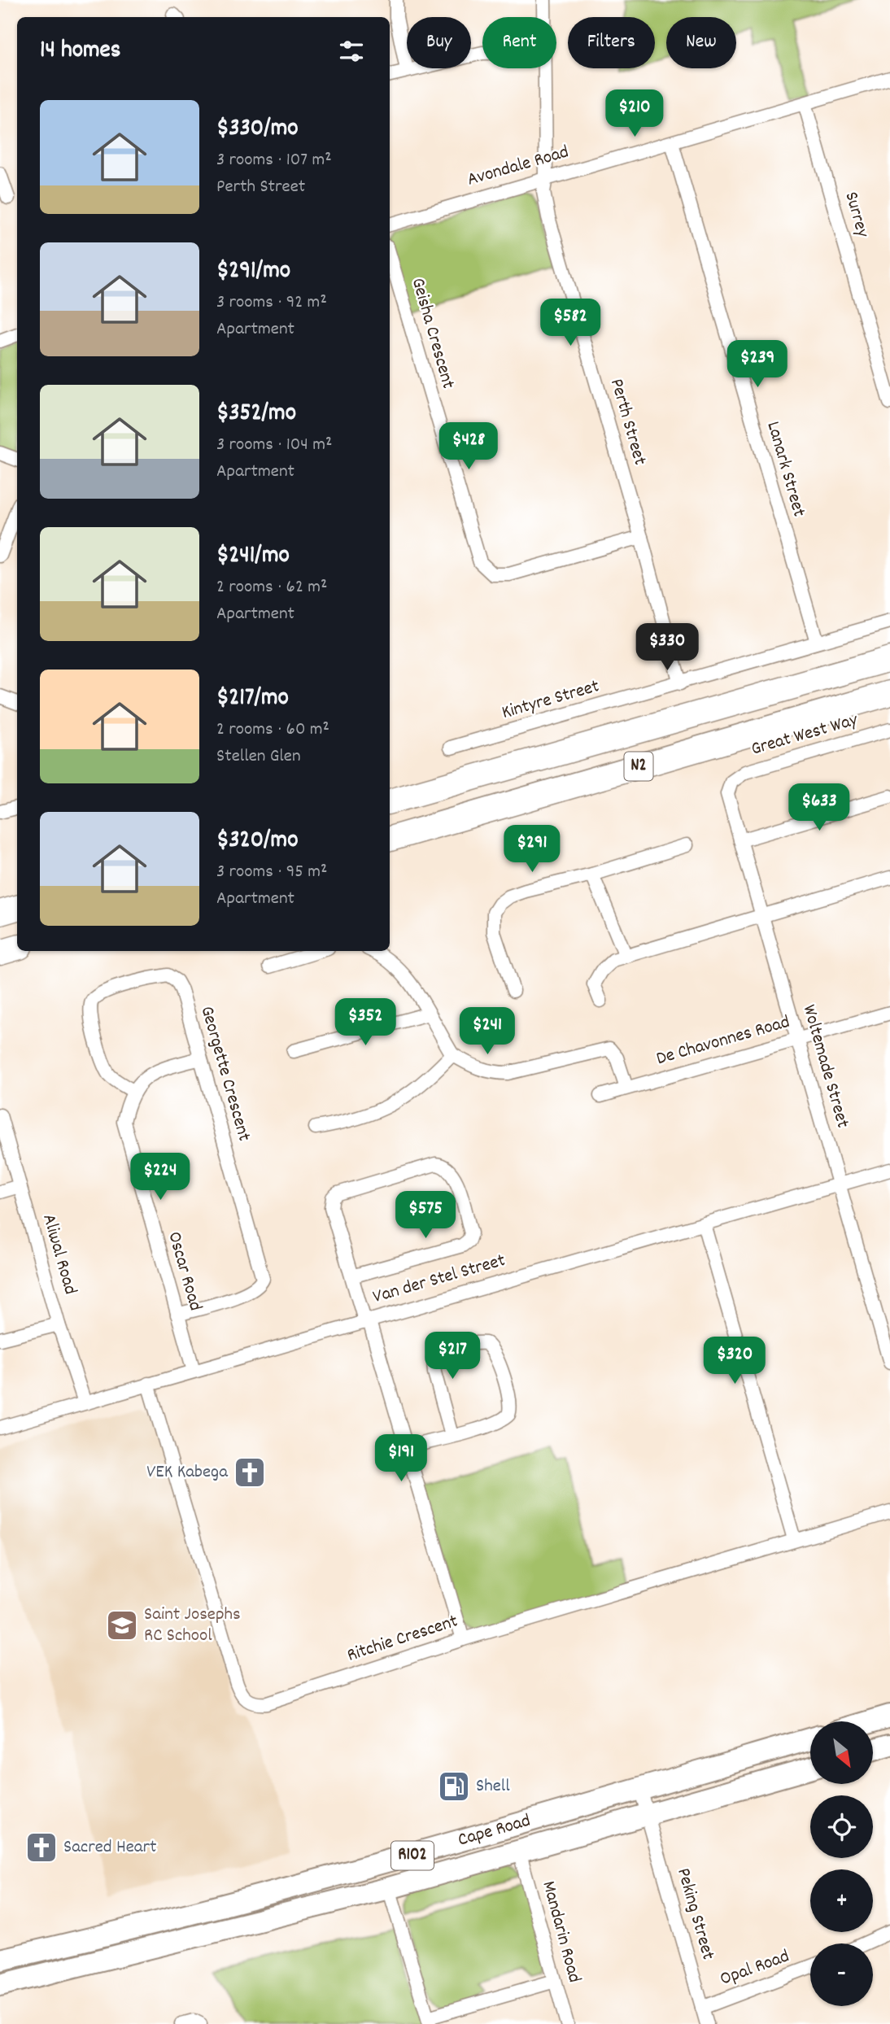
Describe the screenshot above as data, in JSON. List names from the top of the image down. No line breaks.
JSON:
{"streets":{"highway":["N2"],"main road":["Cape Road","R102"],"street":["Avondale Road","Surrey","Geisha Crescent","Perth Street","Lanark Street","Kintyre Street","Great West Way","De Chavonnes Road","Woltemade Street","Georgette Crescent","Aliwal Road","Oscar Road","Van der Stel Street","Ritchie Crescent","Peking Street","Mandarin Road","Opal Road"]},"crossings":[["Avondale Road","Surrey"],["Avondale Road","Perth Street"],["Avondale Road","Lanark Street"],["Geisha Crescent","Perth Street"],["Perth Street","Kintyre Street"],["Lanark Street","Kintyre Street"],["Great West Way","Woltemade Street"],["De Chavonnes Road","Woltemade Street"],["Woltemade Street","Van der Stel Street"],["Georgette Crescent","Oscar Road"],["Aliwal Road","Van der Stel Street"],["Oscar Road","Van der Stel Street"],["Van der Stel Street","Ritchie Crescent"],["Cape Road","Peking Street"],["Cape Road","Mandarin Road"],["Peking Street","Opal Road"]],"places":{"church":["VEK Kabega","Sacred Heart"],"school or university":["Saint Josephs RC School"],"fuel station":["Shell"]},"north":"bottom right","page":{"chip":["Buy","Rent","Filters","New"],"heading":"14 homes","list":[{"name":"$330/mo","note":"3 rooms · 107 m² · Perth Street"},{"name":"$291/mo","note":"3 rooms · 92 m² · Apartment"},{"name":"$352/mo","note":"3 rooms · 104 m² · Apartment"},{"name":"$241/mo","note":"2 rooms · 62 m² · Apartment"},{"name":"$217/mo","note":"2 rooms · 60 m² · Stellen Glen"},{"name":"$320/mo","note":"3 rooms · 95 m² · Apartment"}],"price":["$210","$582","$239","$428","$330","$633","$291","$352","$241","$224","$575","$217","$320","$191"],"map_buttons":["+","−"]}}
